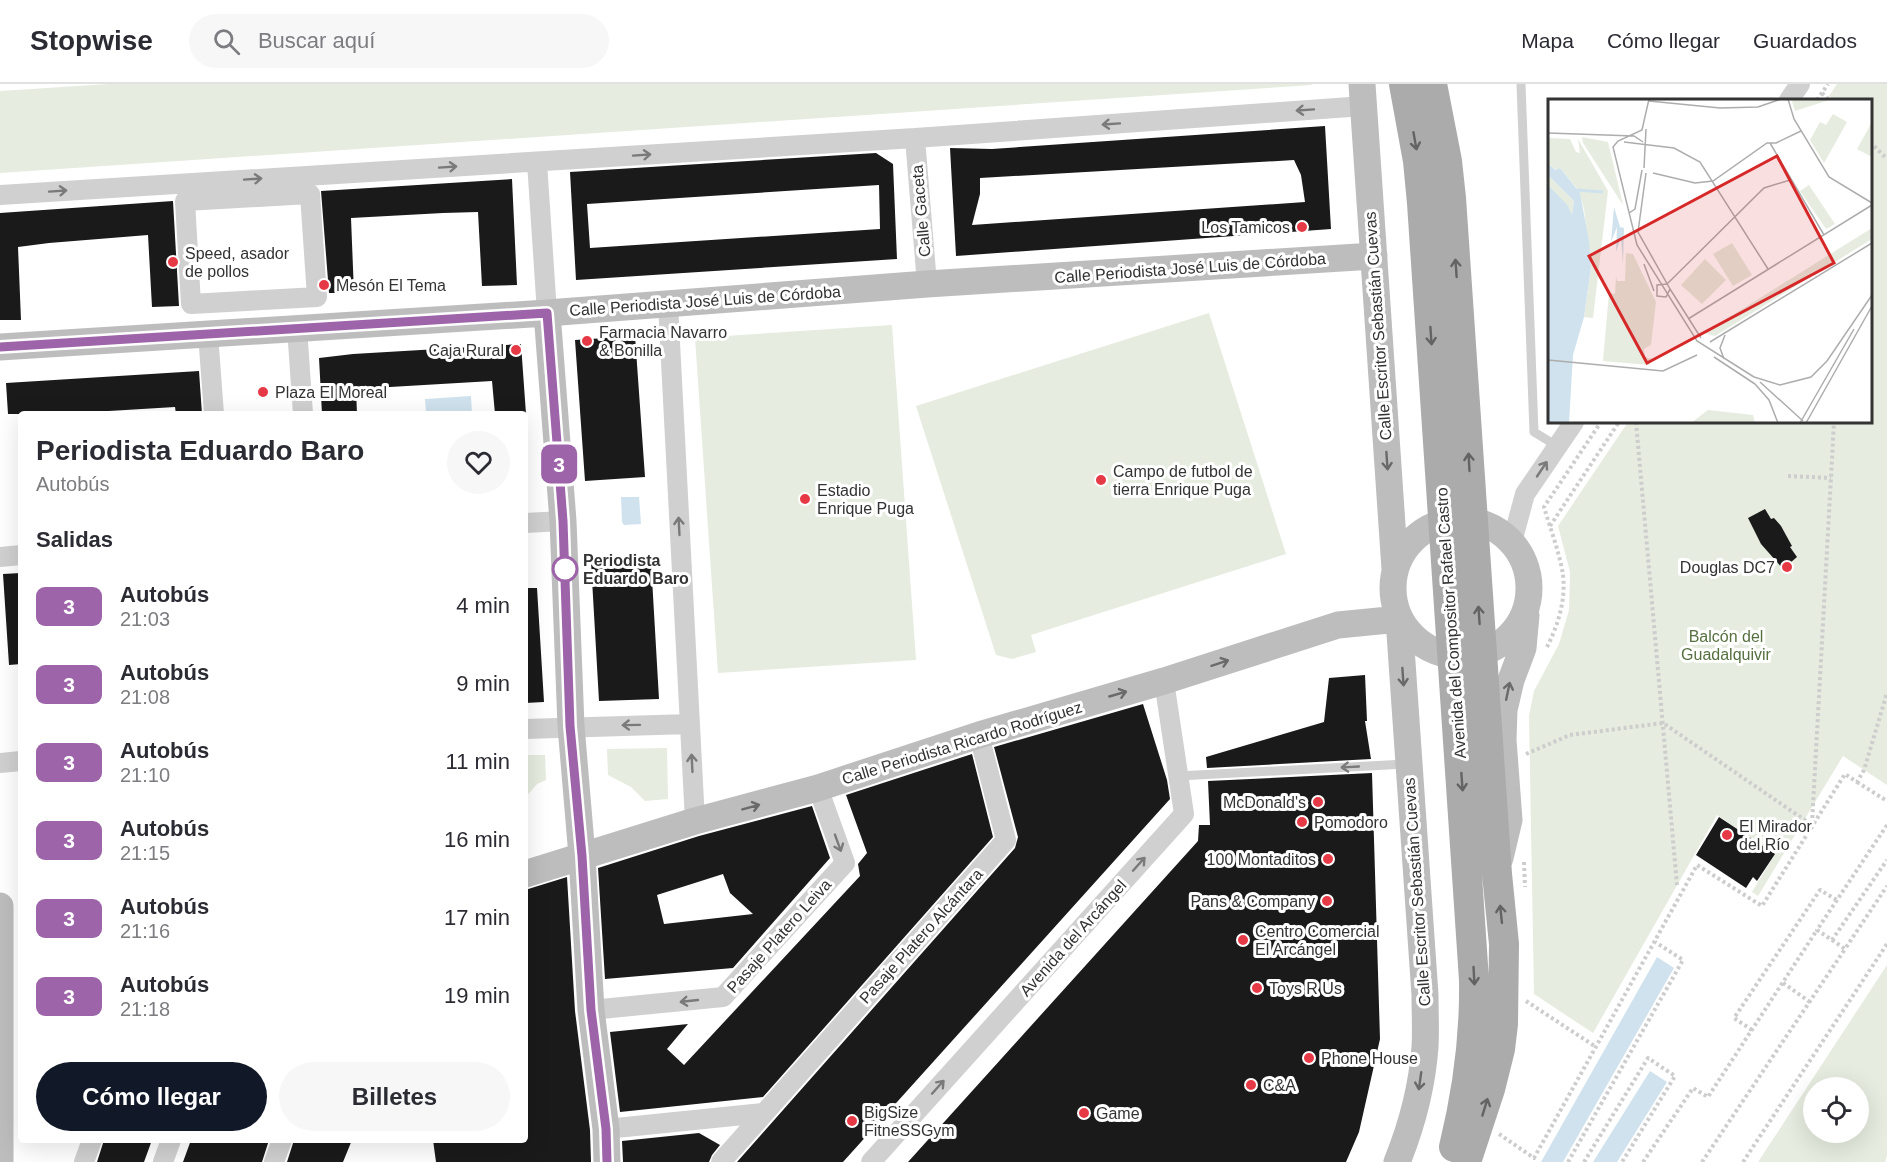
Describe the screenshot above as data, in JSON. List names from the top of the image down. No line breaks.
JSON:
{"streets":{"main road":["Avenida del Compositor Rafael Castro"],"street":["Calle Gaceta","Calle Periodista José Luis de Córdoba","Calle Escritor Sebastián Cuevas","Calle Periodista Ricardo Rodríguez","Pasaje Platero Leiva","Pasaje Platero Alcántara","Avenida del Arcángel"]},"crossings":[["Calle Gaceta","Calle Periodista José Luis de Córdoba"],["Calle Periodista José Luis de Córdoba","Calle Escritor Sebastián Cuevas"],["Calle Escritor Sebastián Cuevas","Calle Periodista Ricardo Rodríguez"],["Calle Periodista Ricardo Rodríguez","Pasaje Platero Leiva"],["Calle Periodista Ricardo Rodríguez","Pasaje Platero Alcántara"],["Calle Periodista Ricardo Rodríguez","Avenida del Arcángel"]],"one_way":["Calle Escritor Sebastián Cuevas","Calle Periodista Ricardo Rodríguez","Pasaje Platero Leiva","Avenida del Arcángel"],"parks":["Balcón del Guadalquivir"],"places":["Los Tamicos","Speed, asador de pollos","Mesón El Tema","Farmacia Navarro & Bonilla","Caja Rural","Plaza El Moreal","Campo de futbol de tierra Enrique Puga","Estadio Enrique Puga","Douglas DC7","Periodista Eduardo Baro","McDonald's","Pomodoro","El Mirador del Río","100 Montaditos","Pans & Company","Centro Comercial El Arcángel","Toys R Us","Phone House","C&A","Game","BigSize FitneSSGym"],"lines":["bus line 3"],"page":{"header":"Stopwise","search":"Buscar aquí","nav":["Mapa","Cómo llegar","Guardados"],"on_map":"3","heading":[["Periodista Eduardo Baro","Autobús"],"Salidas"],"list":[{"mark":"3","name":"Autobús","note":"21:03","value":"4 min"},{"mark":"3","name":"Autobús","note":"21:08","value":"9 min"},{"mark":"3","name":"Autobús","note":"21:10","value":"11 min"},{"mark":"3","name":"Autobús","note":"21:15","value":"16 min"},{"mark":"3","name":"Autobús","note":"21:16","value":"17 min"},{"mark":"3","name":"Autobús","note":"21:18","value":"19 min"}],"buttons":["Cómo llegar","Billetes"]}}
